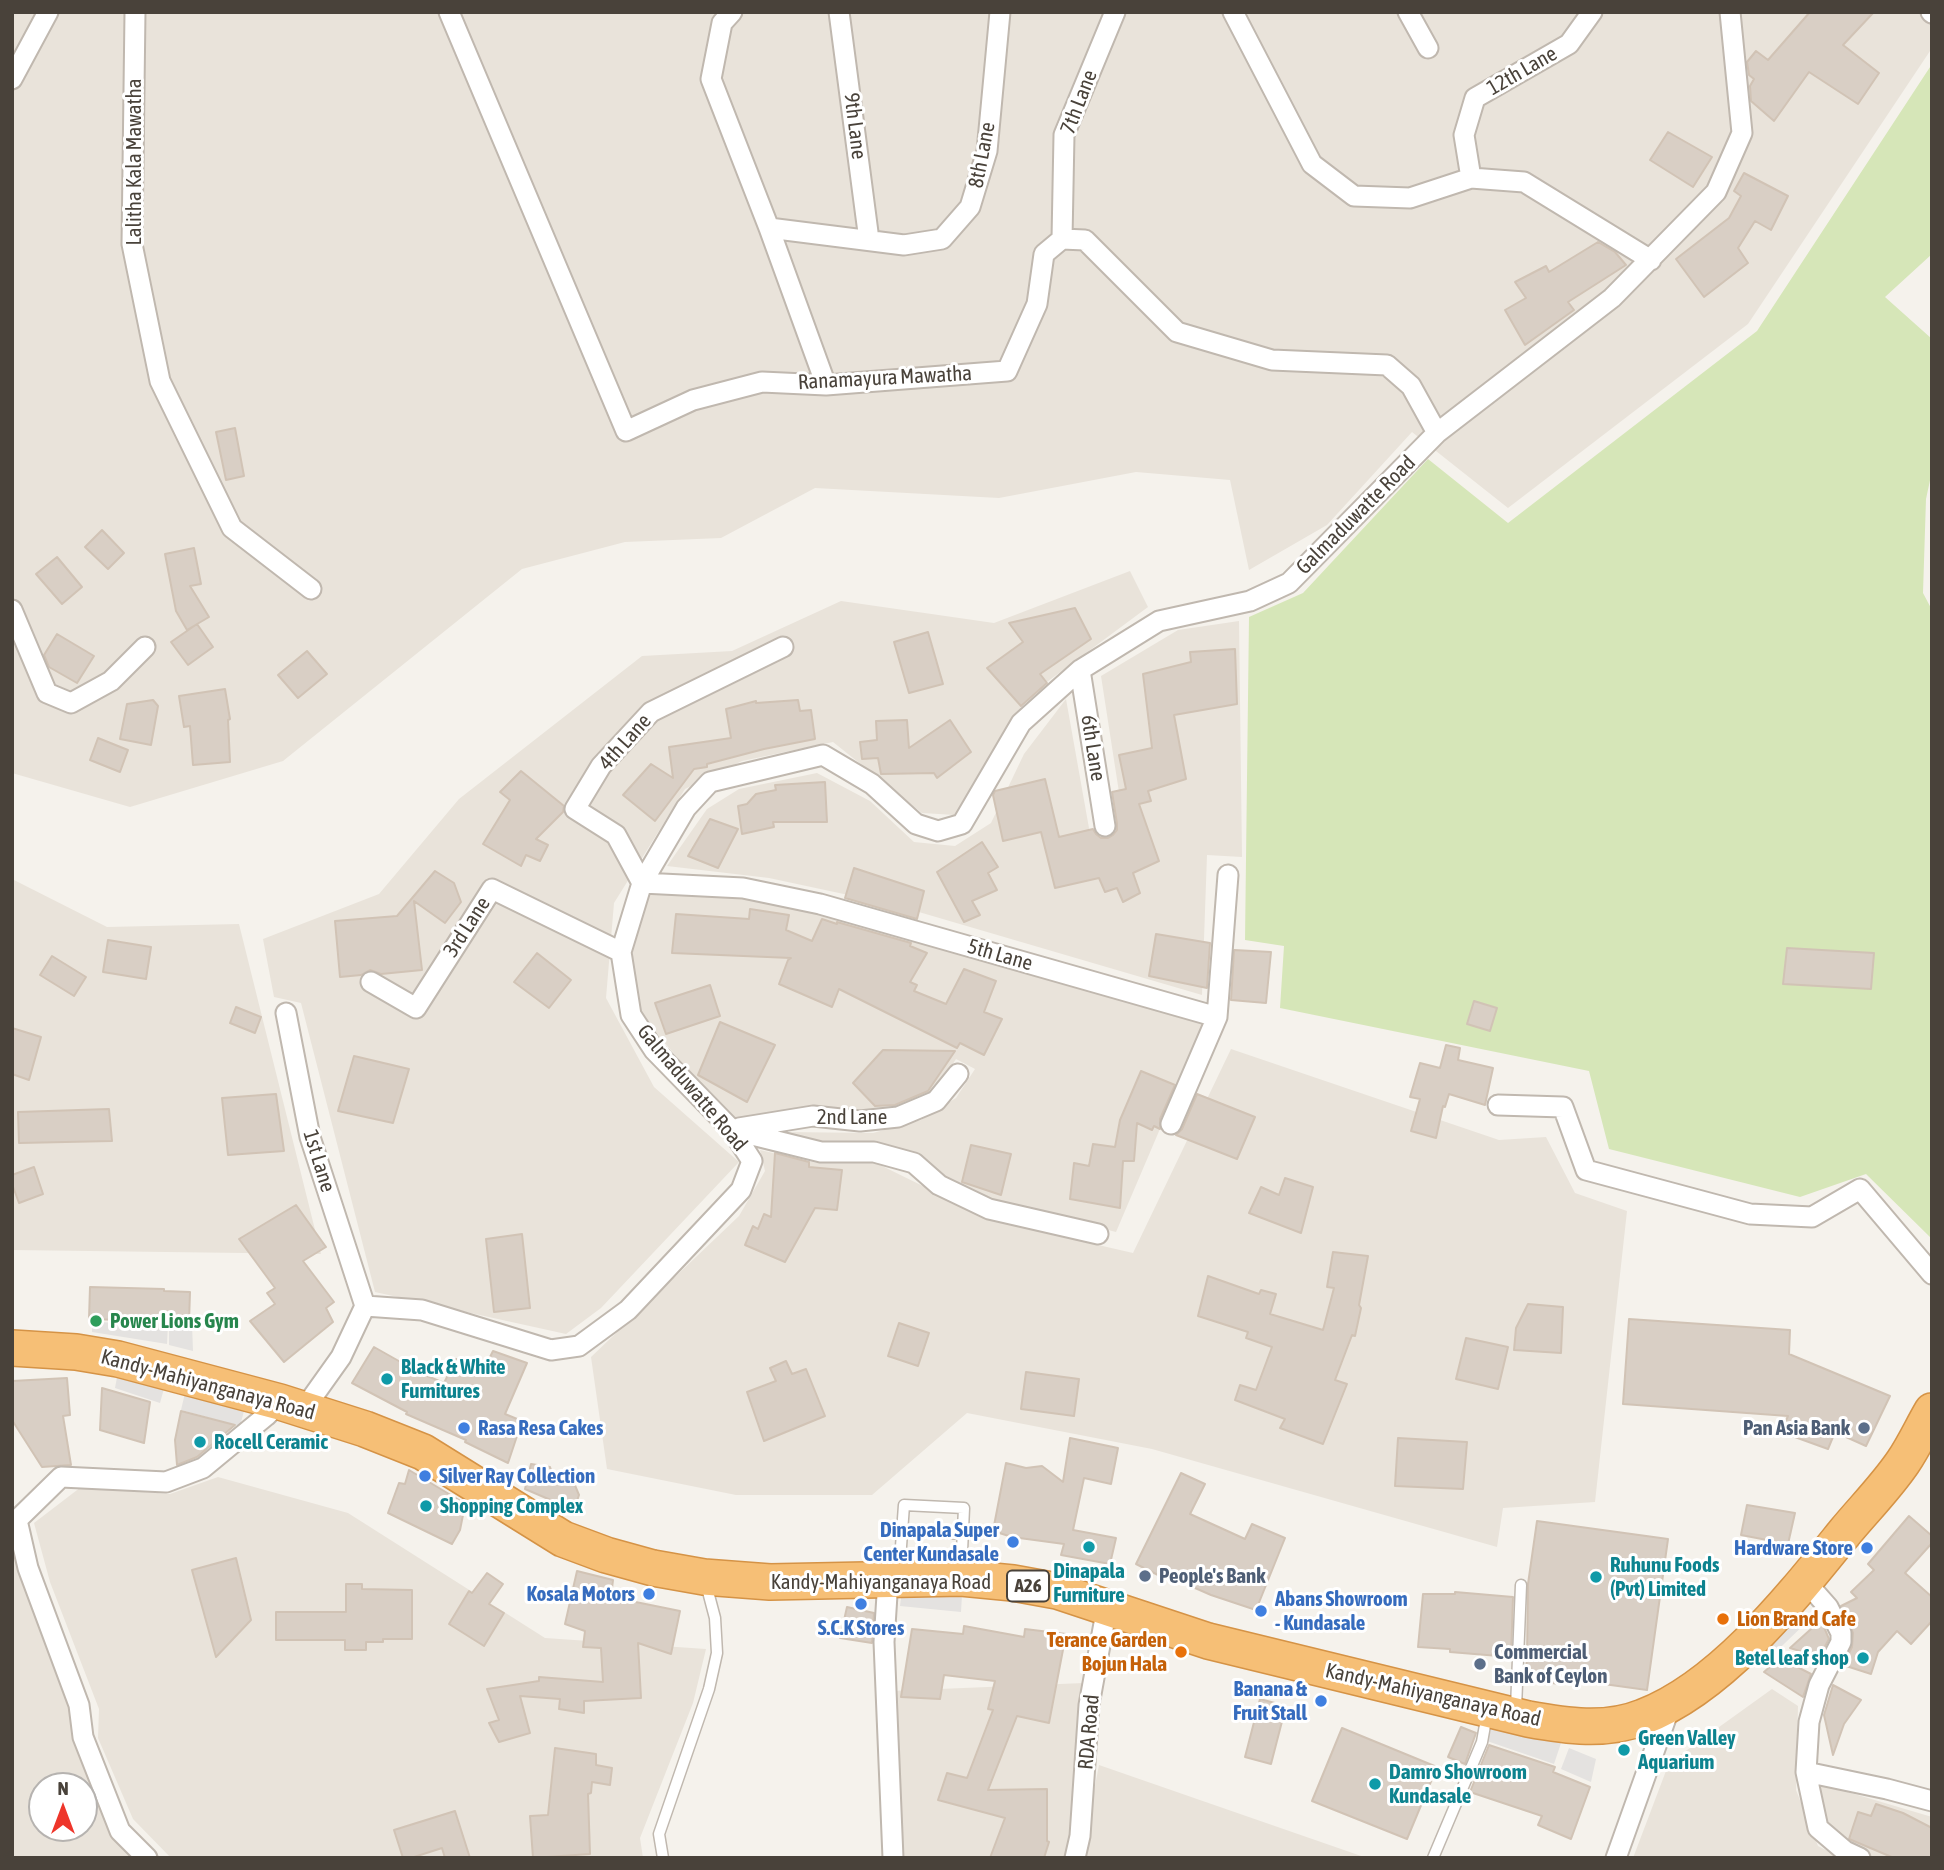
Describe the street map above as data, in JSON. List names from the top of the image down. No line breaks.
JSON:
{"streets":{"highway":["Kandy-Mahiyanganaya Road","A26"],"street":["12th Lane","7th Lane","9th Lane","8th Lane","Lalitha Kala Mawatha","Ranamayura Mawatha","Galmaduwatte Road","4th Lane","6th Lane","3rd Lane","5th Lane","2nd Lane","1st Lane","RDA Road"]},"crossings":[["7th Lane","Ranamayura Mawatha"],["9th Lane","8th Lane"],["Galmaduwatte Road","4th Lane"],["Galmaduwatte Road","6th Lane"],["Galmaduwatte Road","3rd Lane"],["Galmaduwatte Road","5th Lane"],["Galmaduwatte Road","2nd Lane"],["Galmaduwatte Road","1st Lane"],["4th Lane","5th Lane"],["Kandy-Mahiyanganaya Road","RDA Road"]],"places":["Power Lions Gym","Black & White Furnitures","Rasa Resa Cakes","Pan Asia Bank","Rocell Ceramic","Silver Ray Collection","Shopping Complex","Dinapala Super Center Kundasale","Dinapala Furniture","Hardware Store","People's Bank","Ruhunu Foods (Pvt) Limited","Kosala Motors","S.C.K Stores","Abans Showroom - Kundasale","Lion Brand Cafe","Terance Garden Bojun Hala","Betel leaf shop","Commercial Bank of Ceylon","Banana & Fruit Stall","Green Valley Aquarium","Damro Showroom Kundasale"],"north":"top"}
